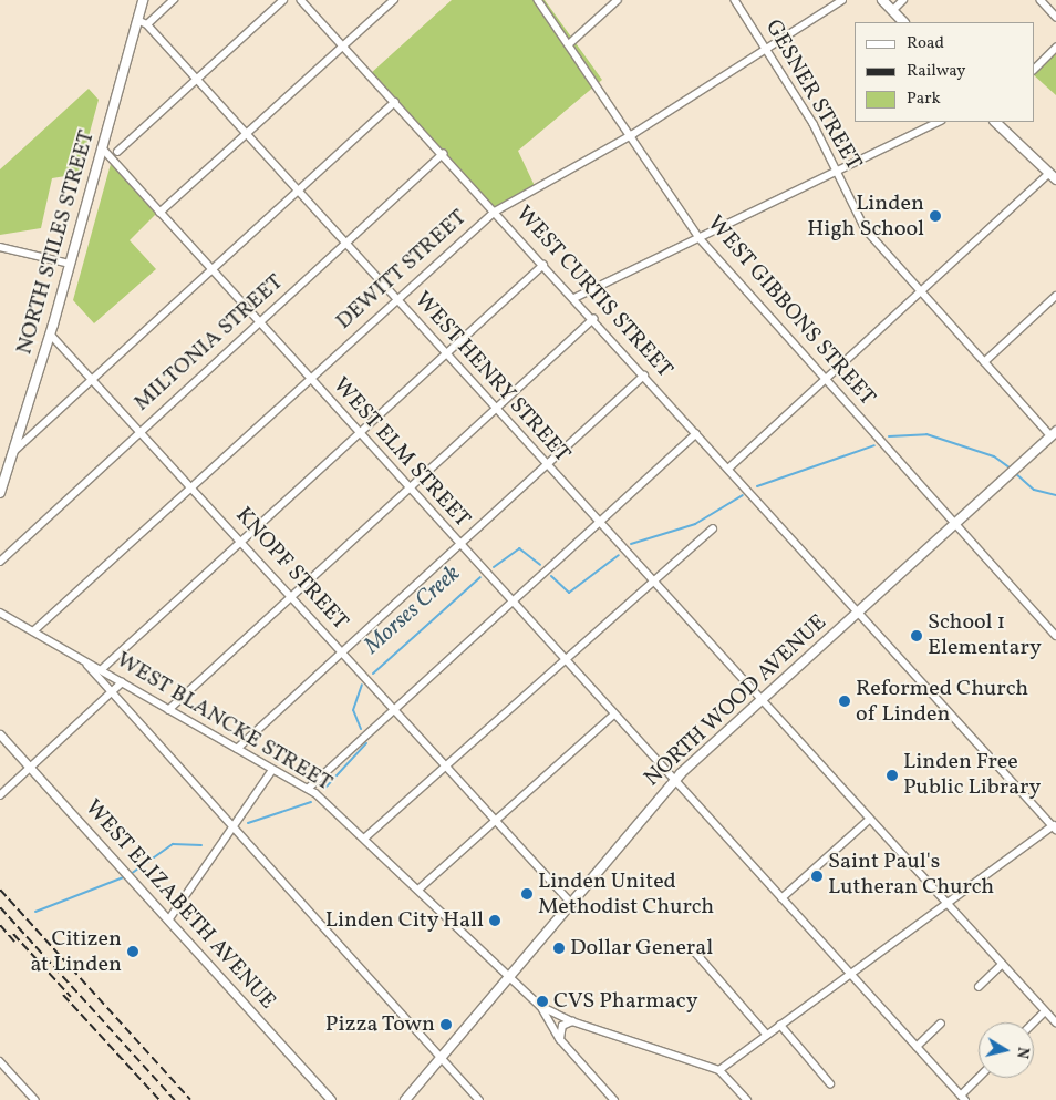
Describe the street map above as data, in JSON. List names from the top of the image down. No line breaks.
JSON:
{"streets":{"main road":["NORTH STILES STREET","NORTH WOOD AVENUE"],"street":["GESNER STREET","DEWITT STREET","WEST CURTIS STREET","WEST GIBBONS STREET","MILTONIA STREET","WEST HENRY STREET","WEST ELM STREET","KNOPF STREET","WEST BLANCKE STREET","WEST ELIZABETH AVENUE"]},"crossings":[["GESNER STREET","DEWITT STREET"],["GESNER STREET","NORTH WOOD AVENUE"],["NORTH STILES STREET","WEST ELM STREET"],["NORTH STILES STREET","KNOPF STREET"],["DEWITT STREET","WEST CURTIS STREET"],["DEWITT STREET","WEST GIBBONS STREET"],["DEWITT STREET","WEST HENRY STREET"],["DEWITT STREET","WEST ELM STREET"],["DEWITT STREET","KNOPF STREET"],["DEWITT STREET","WEST BLANCKE STREET"],["WEST CURTIS STREET","MILTONIA STREET"],["WEST CURTIS STREET","NORTH WOOD AVENUE"],["WEST GIBBONS STREET","NORTH WOOD AVENUE"],["MILTONIA STREET","WEST HENRY STREET"],["MILTONIA STREET","WEST ELM STREET"],["MILTONIA STREET","KNOPF STREET"],["WEST HENRY STREET","NORTH WOOD AVENUE"],["WEST ELM STREET","NORTH WOOD AVENUE"],["KNOPF STREET","NORTH WOOD AVENUE"],["NORTH WOOD AVENUE","WEST BLANCKE STREET"]],"water":["Morses Creek"],"places":["Linden High School","School 1 Elementary","Reformed Church of Linden","Linden Free Public Library","Saint Paul's Lutheran Church","Linden United Methodist Church","Linden City Hall","Dollar General","Citizen at Linden","CVS Pharmacy","Pizza Town"],"legend":["Road","Railway","Park"],"north":"right"}
